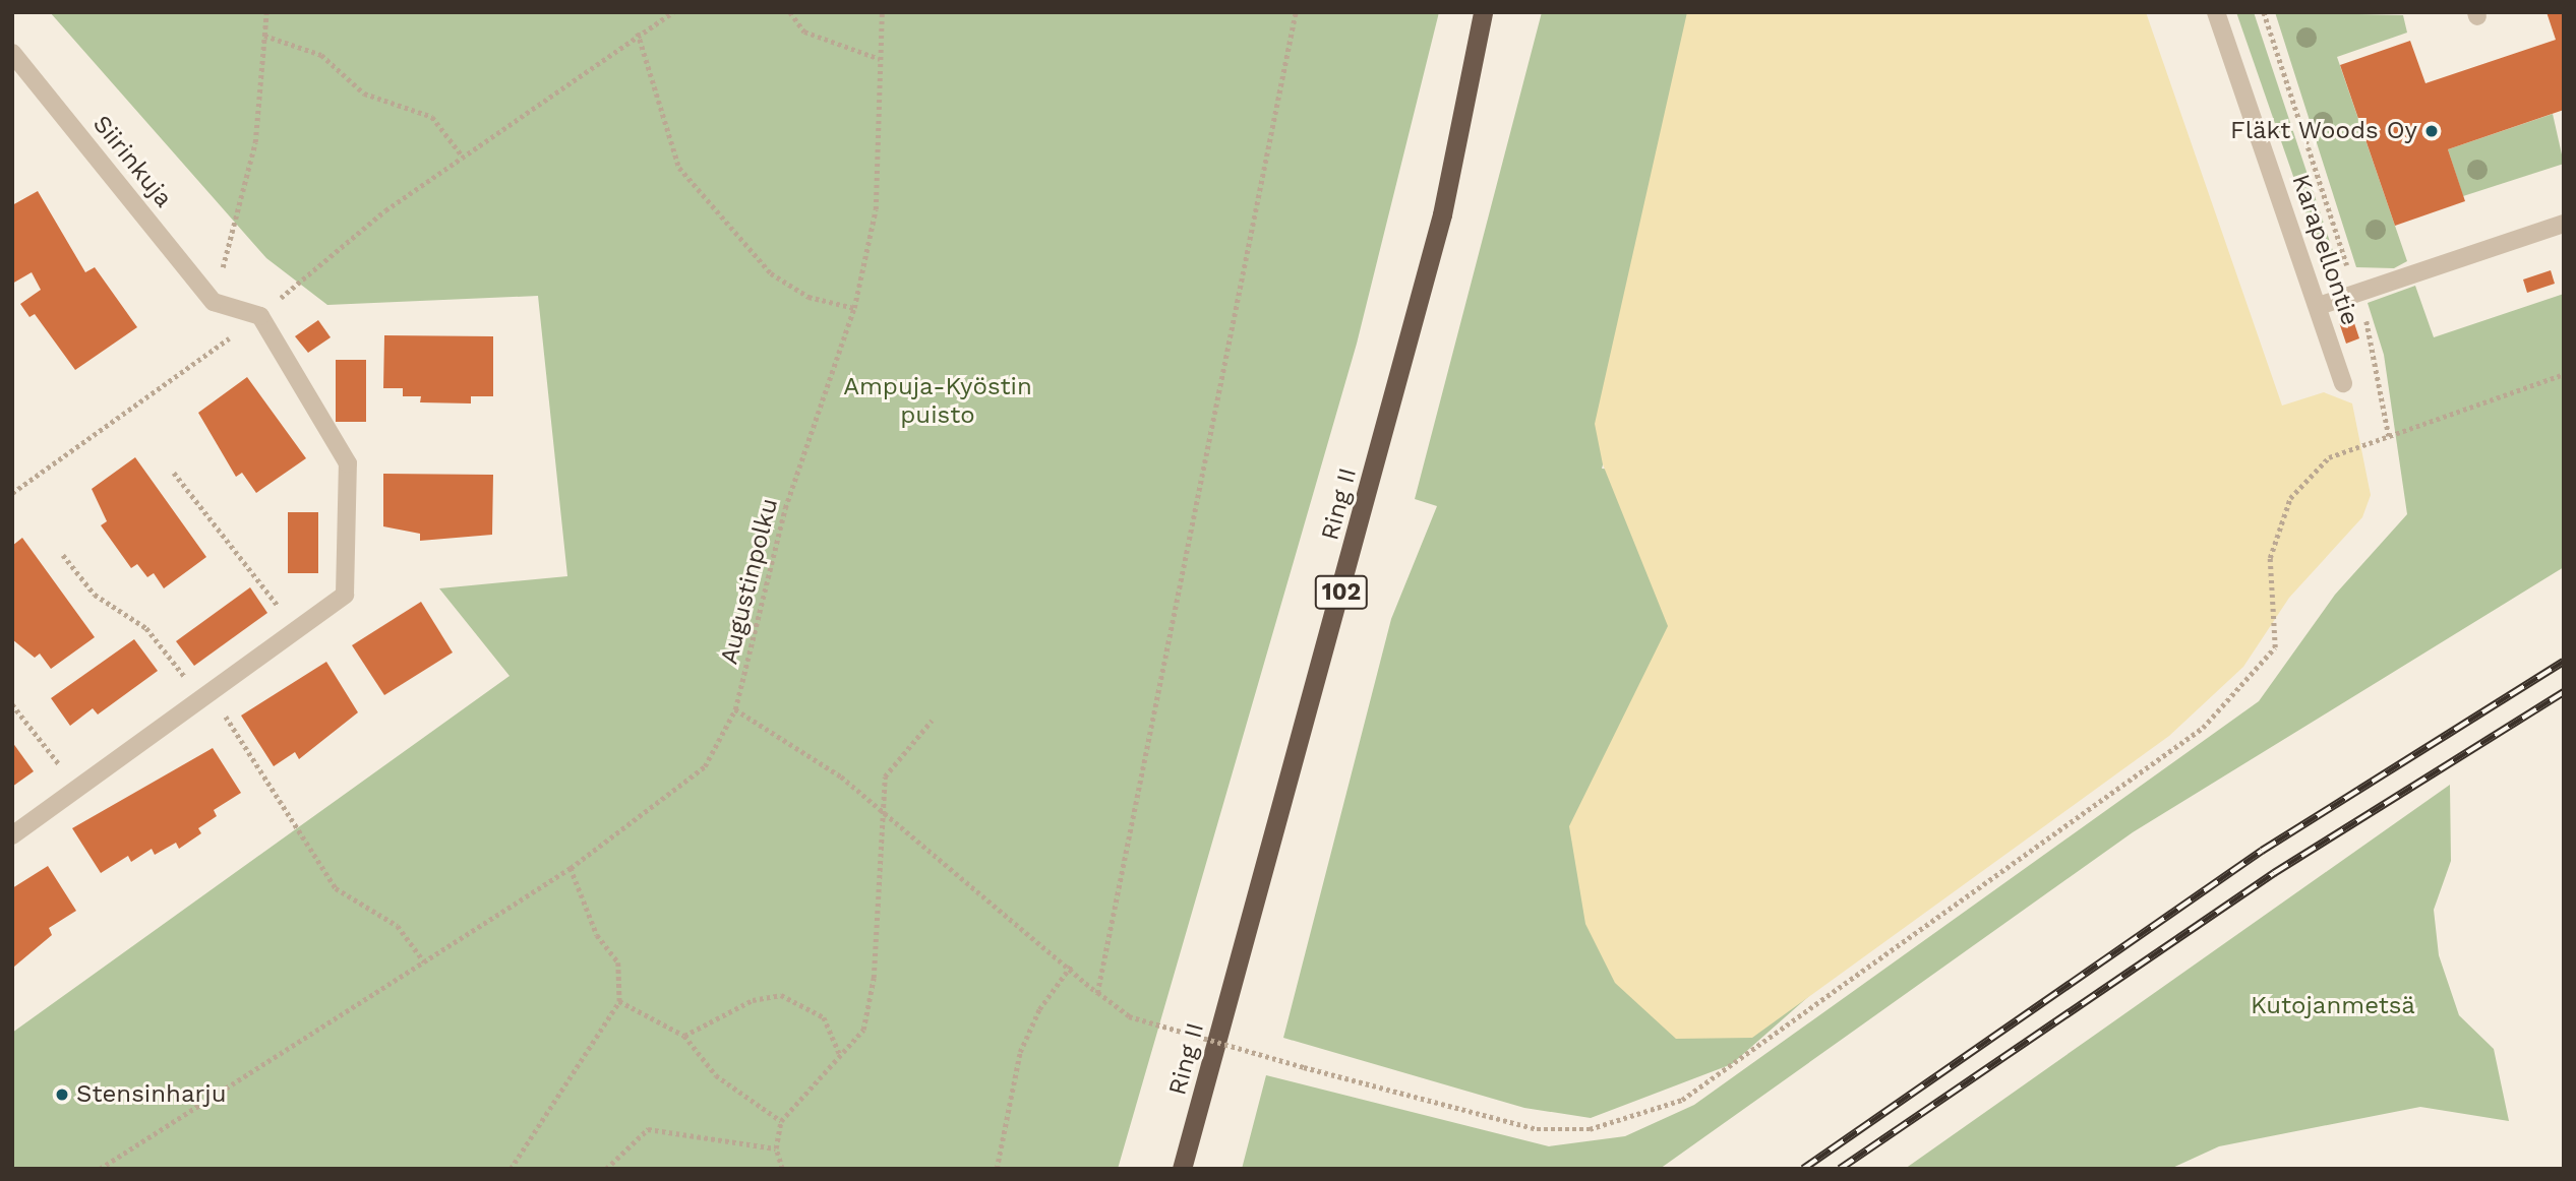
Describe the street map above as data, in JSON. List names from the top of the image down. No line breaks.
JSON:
{"streets":{"highway":["Ring II","102"],"street":["Siirinkuja","Karapellontie"],"path":["Augustinpolku"]},"parks":["Ampuja-Kyöstin puisto","Kutojanmetsä"],"places":["Fläkt Woods Oy","Stensinharju"]}
